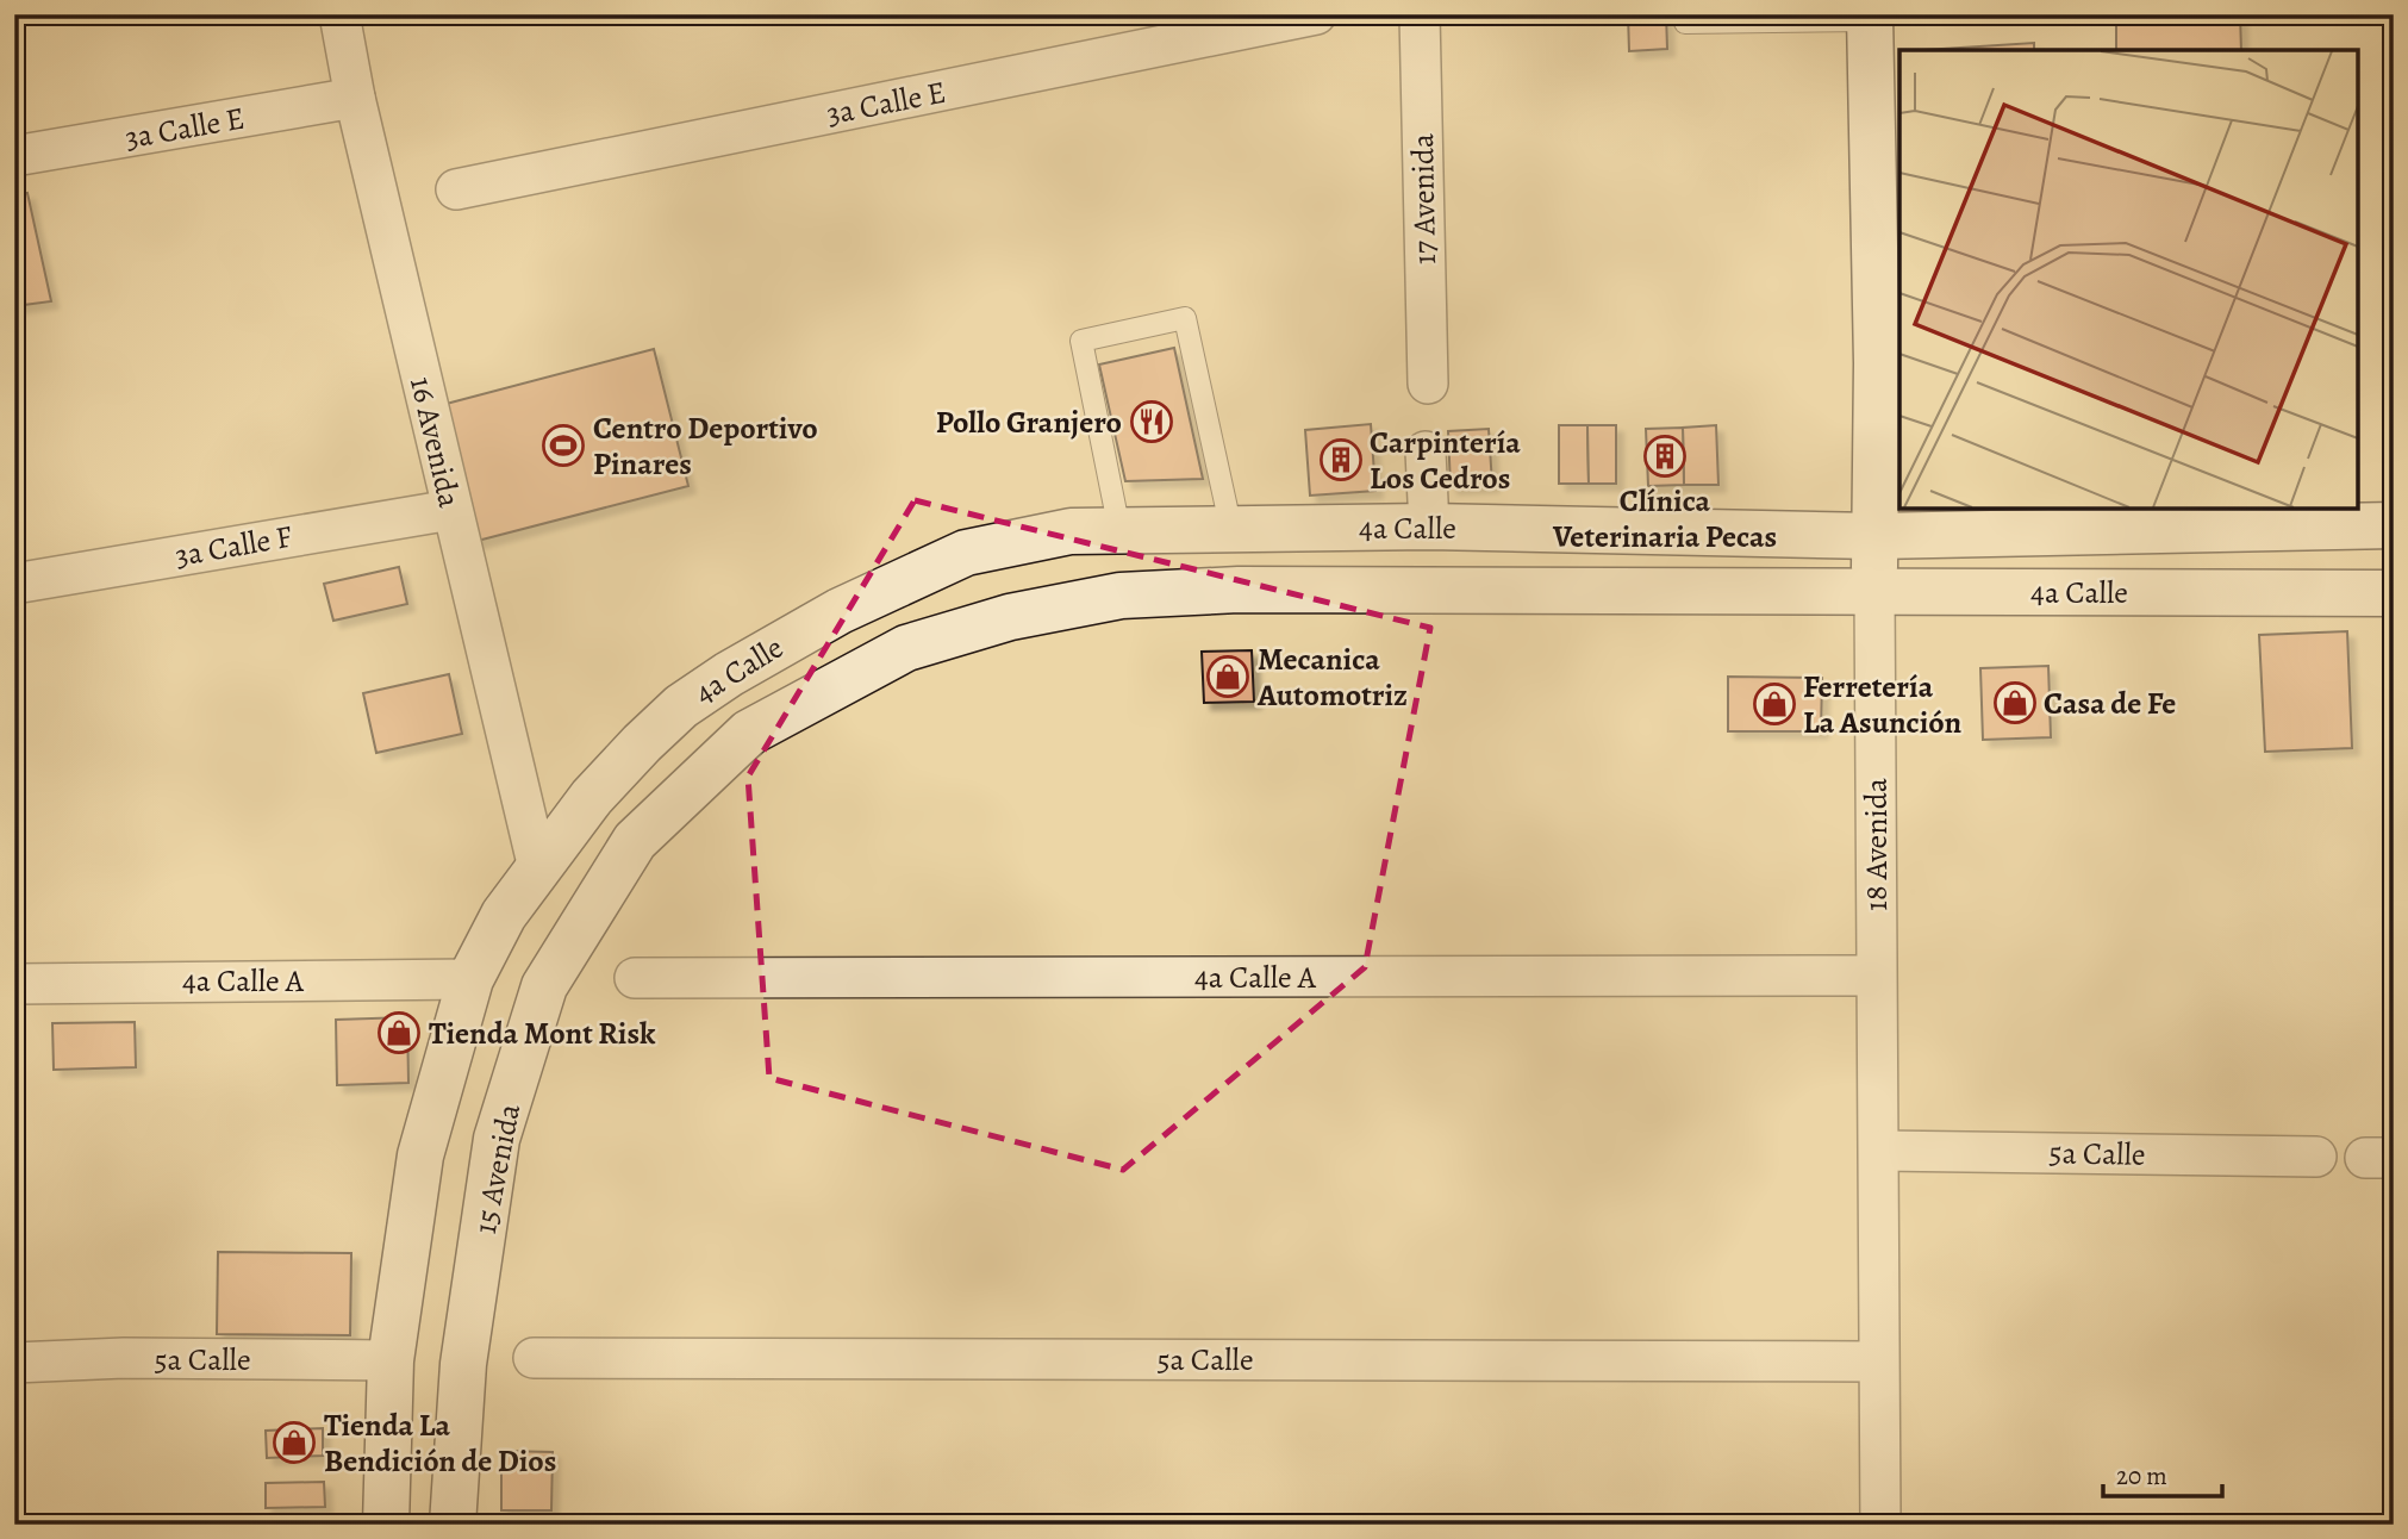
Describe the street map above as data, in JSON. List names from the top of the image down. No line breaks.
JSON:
{"streets":{"main road":["4a Calle","18 Avenida","15 Avenida"],"street":["3a Calle E","17 Avenida","16 Avenida","3a Calle F","4a Calle A","5a Calle"]},"crossings":[["3a Calle E","16 Avenida"],["16 Avenida","4a Calle"],["16 Avenida","3a Calle F"],["4a Calle","18 Avenida"],["4a Calle","15 Avenida"],["18 Avenida","4a Calle A"],["18 Avenida","5a Calle"]],"places":{"restaurant":["Pollo Granjero"],"sports":["Centro Deportivo Pinares"],"building":["Clínica Veterinaria Pecas","Carpintería Los Cedros"],"shop":["Mecanica Automotriz","Casa de Fe","Ferretería La Asunción","Tienda Mont Risk","Tienda La Bendición de Dios"]},"scale_bar":"20 m"}
